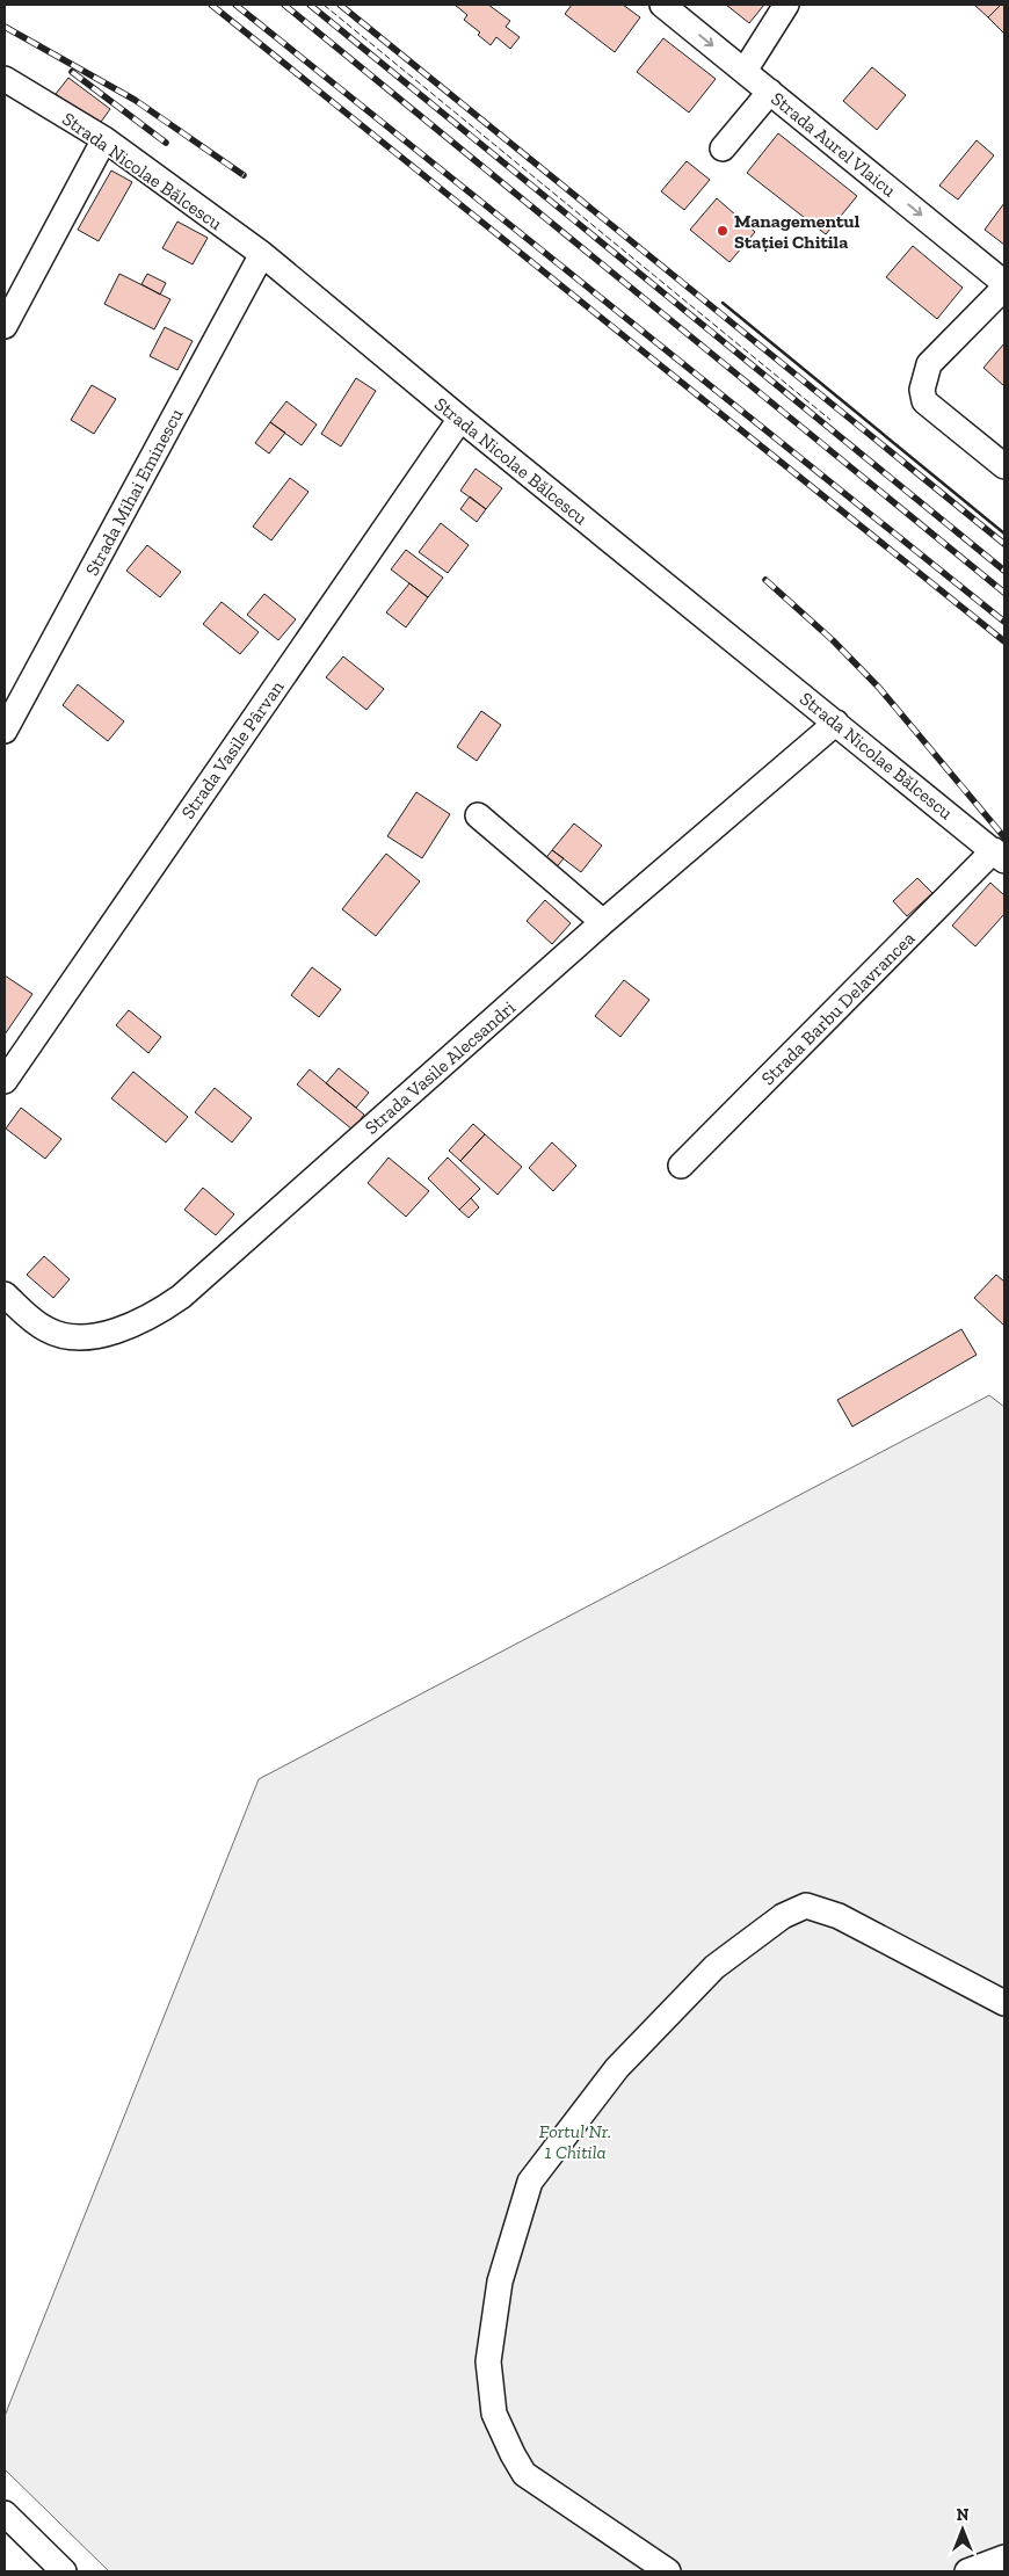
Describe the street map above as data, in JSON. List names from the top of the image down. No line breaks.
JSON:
{"streets":{"street":["Strada Aurel Vlaicu","Strada Nicolae Bălcescu","Strada Mihai Eminescu","Strada Vasile Pârvan","Strada Barbu Delavrancea","Strada Vasile Alecsandri"]},"crossings":[["Strada Nicolae Bălcescu","Strada Mihai Eminescu"],["Strada Nicolae Bălcescu","Strada Vasile Pârvan"],["Strada Nicolae Bălcescu","Strada Barbu Delavrancea"],["Strada Nicolae Bălcescu","Strada Vasile Alecsandri"]],"one_way":["Strada Aurel Vlaicu"],"parks":["Fortul Nr. 1 Chitila"],"places":["Managementul Stației Chitila"],"north":"top"}
